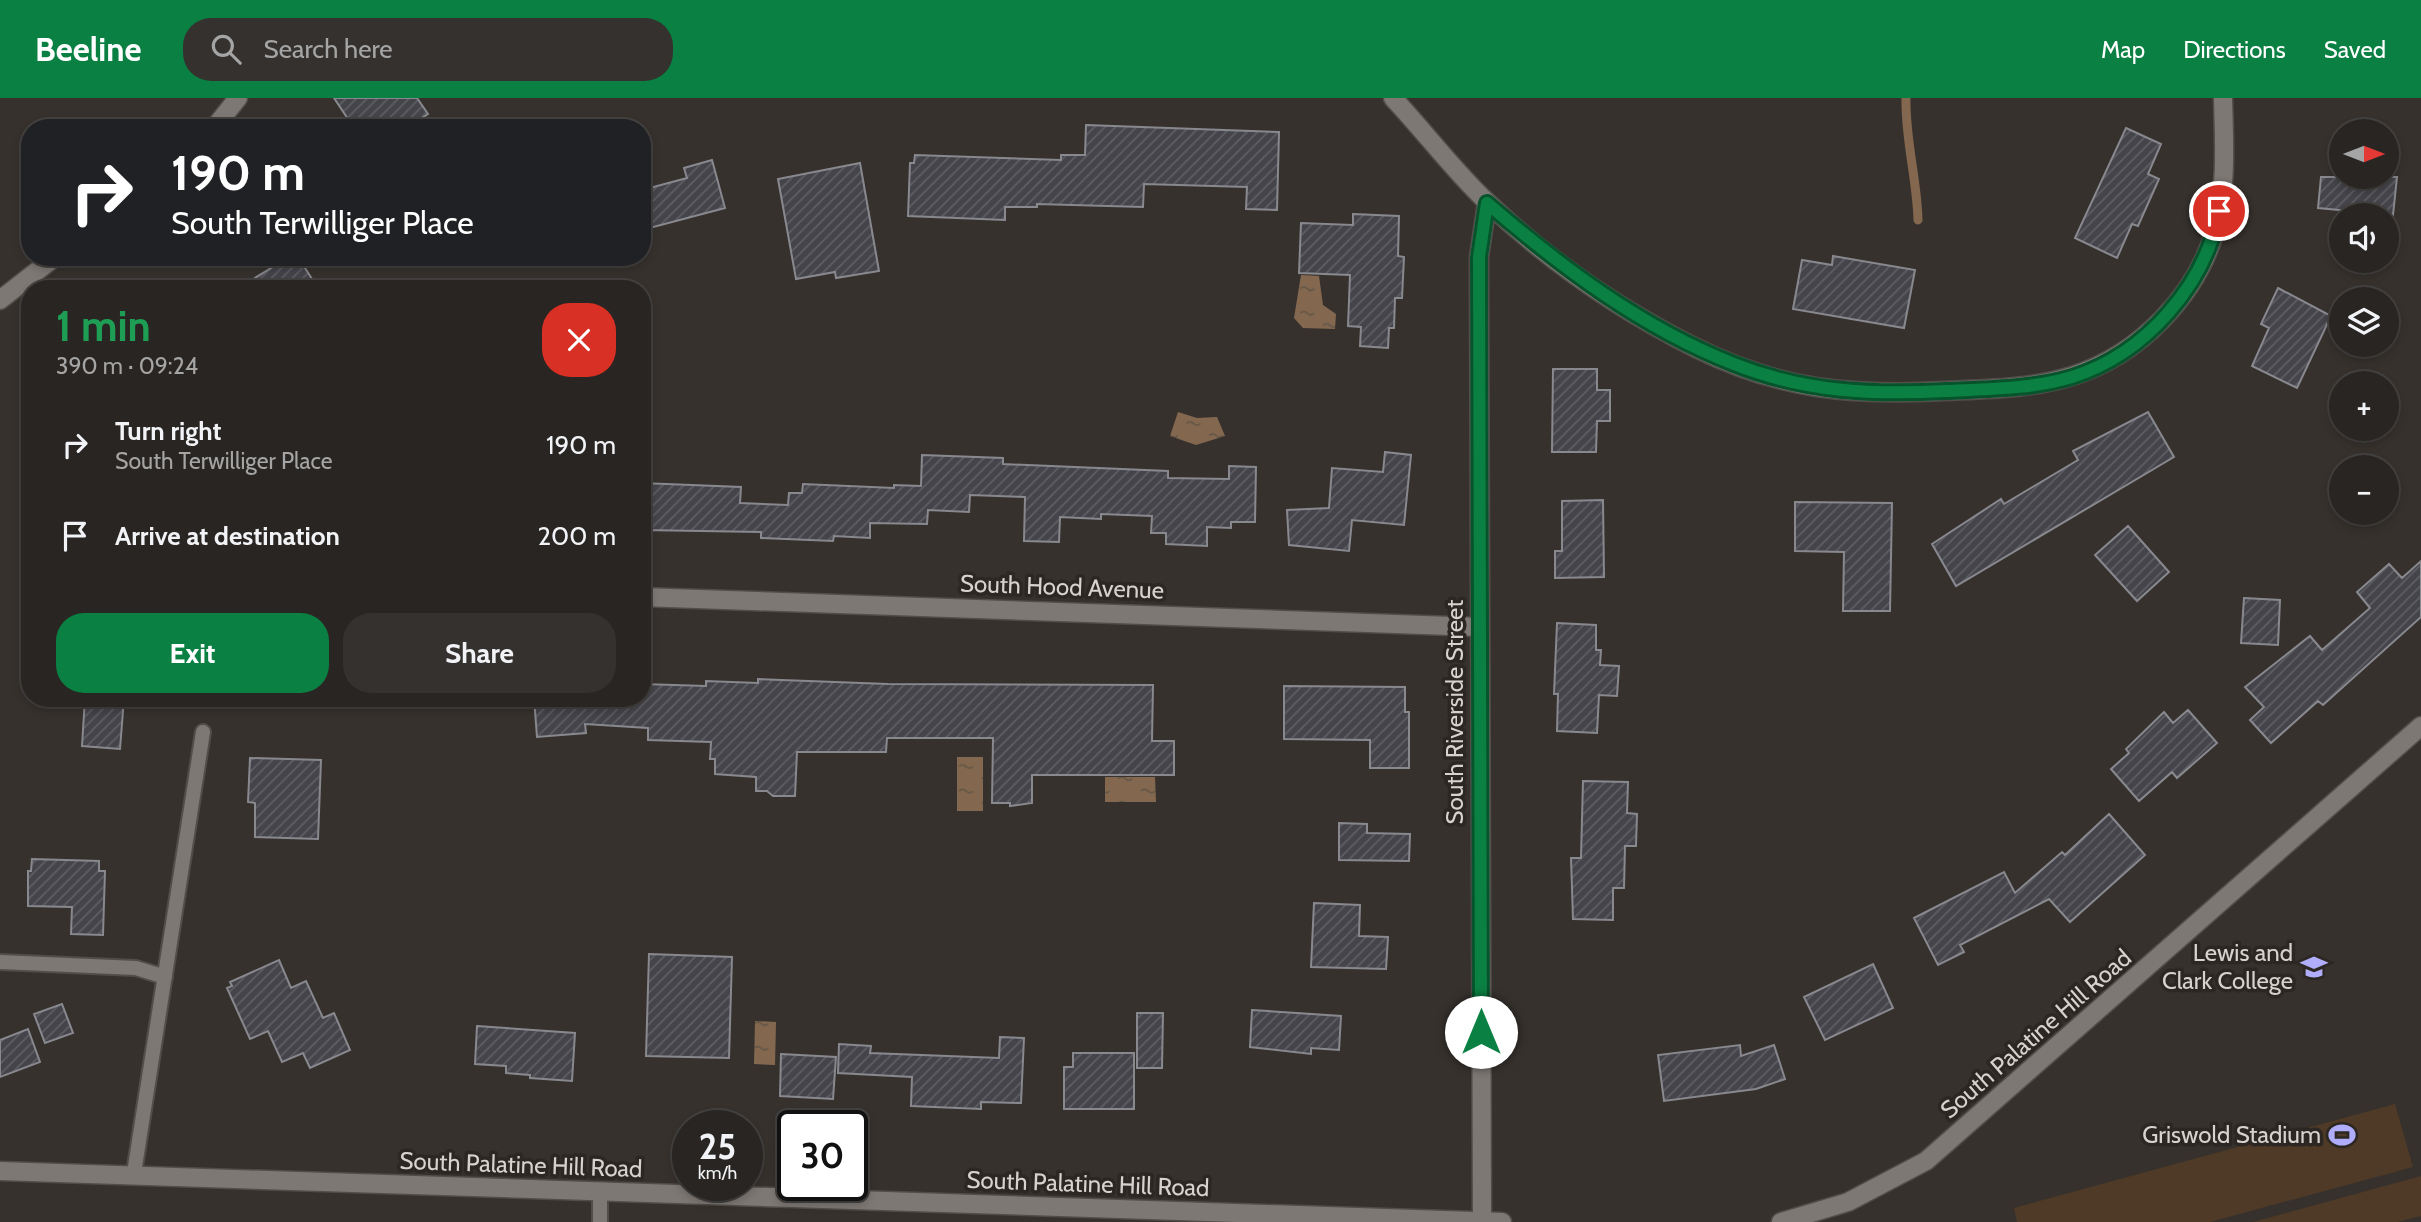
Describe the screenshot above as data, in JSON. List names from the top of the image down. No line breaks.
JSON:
{"streets":{"street":["South Hood Avenue","South Riverside Street","South Palatine Hill Road"]},"crossings":[["South Hood Avenue","South Riverside Street"],["South Riverside Street","South Palatine Hill Road"]],"places":{"school or university":["Lewis and Clark College"],"sports":["Griswold Stadium"]},"north":"right","page":{"header":"Beeline","search":"Search here","nav":["Map","Directions","Saved"],"map_buttons":["+","−"],"turn":["190 m","South Terwilliger Place"],"heading":["1 min","390 m · 09:24"],"list":[{"name":"Turn right","note":"South Terwilliger Place","value":"190 m"},{"name":"Arrive at destination","value":"200 m"}],"buttons":["Exit","Share"],"speed":"25 km/h","limit":"30"}}
